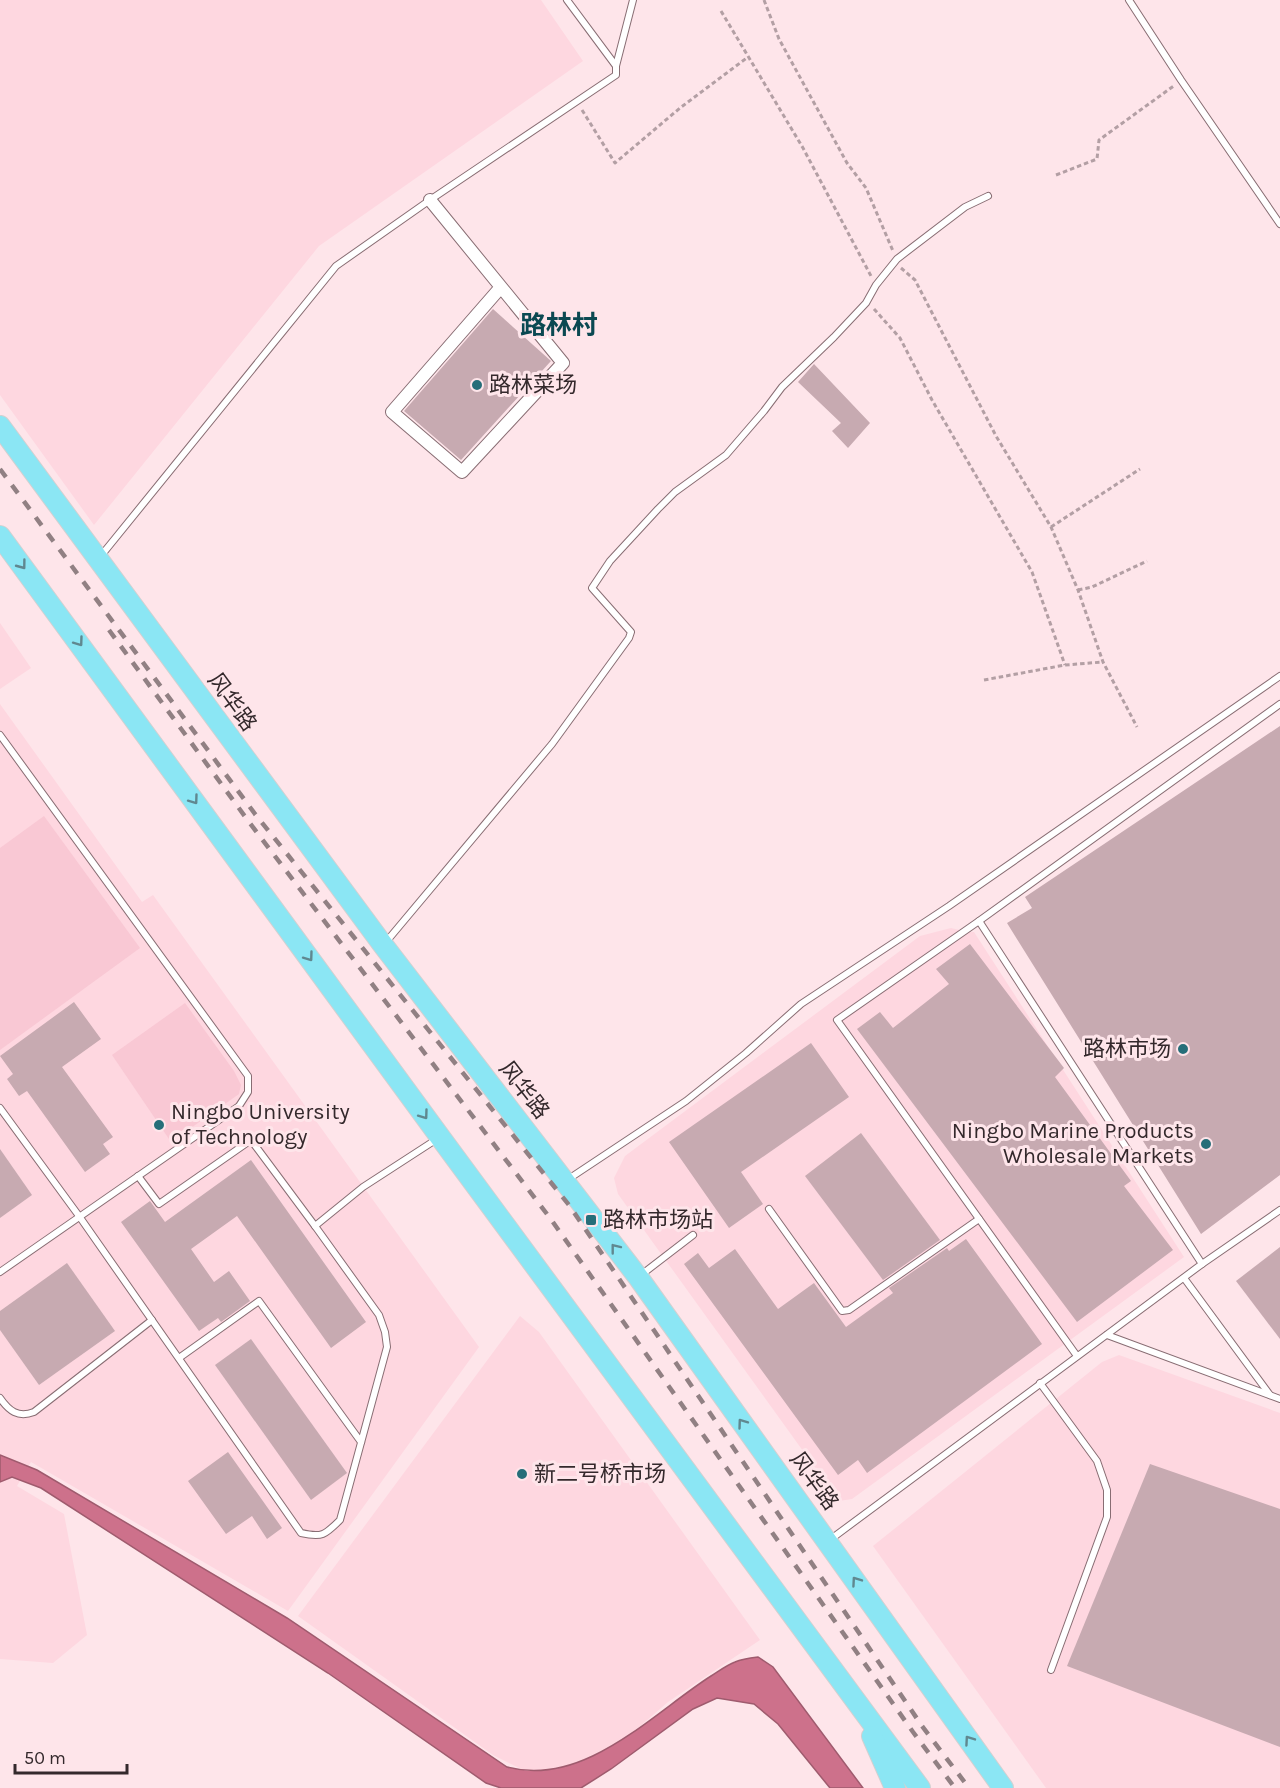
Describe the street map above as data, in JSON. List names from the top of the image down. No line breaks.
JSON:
{"streets":{"main road":["风华路"]},"districts":["路林村"],"places":{"other":["路林菜场","路林市场","Ningbo University of Technology","Ningbo Marine Products Wholesale Markets","新二号桥市场"],"transit":["路林市场站"]},"scale_bar":"50 m"}
